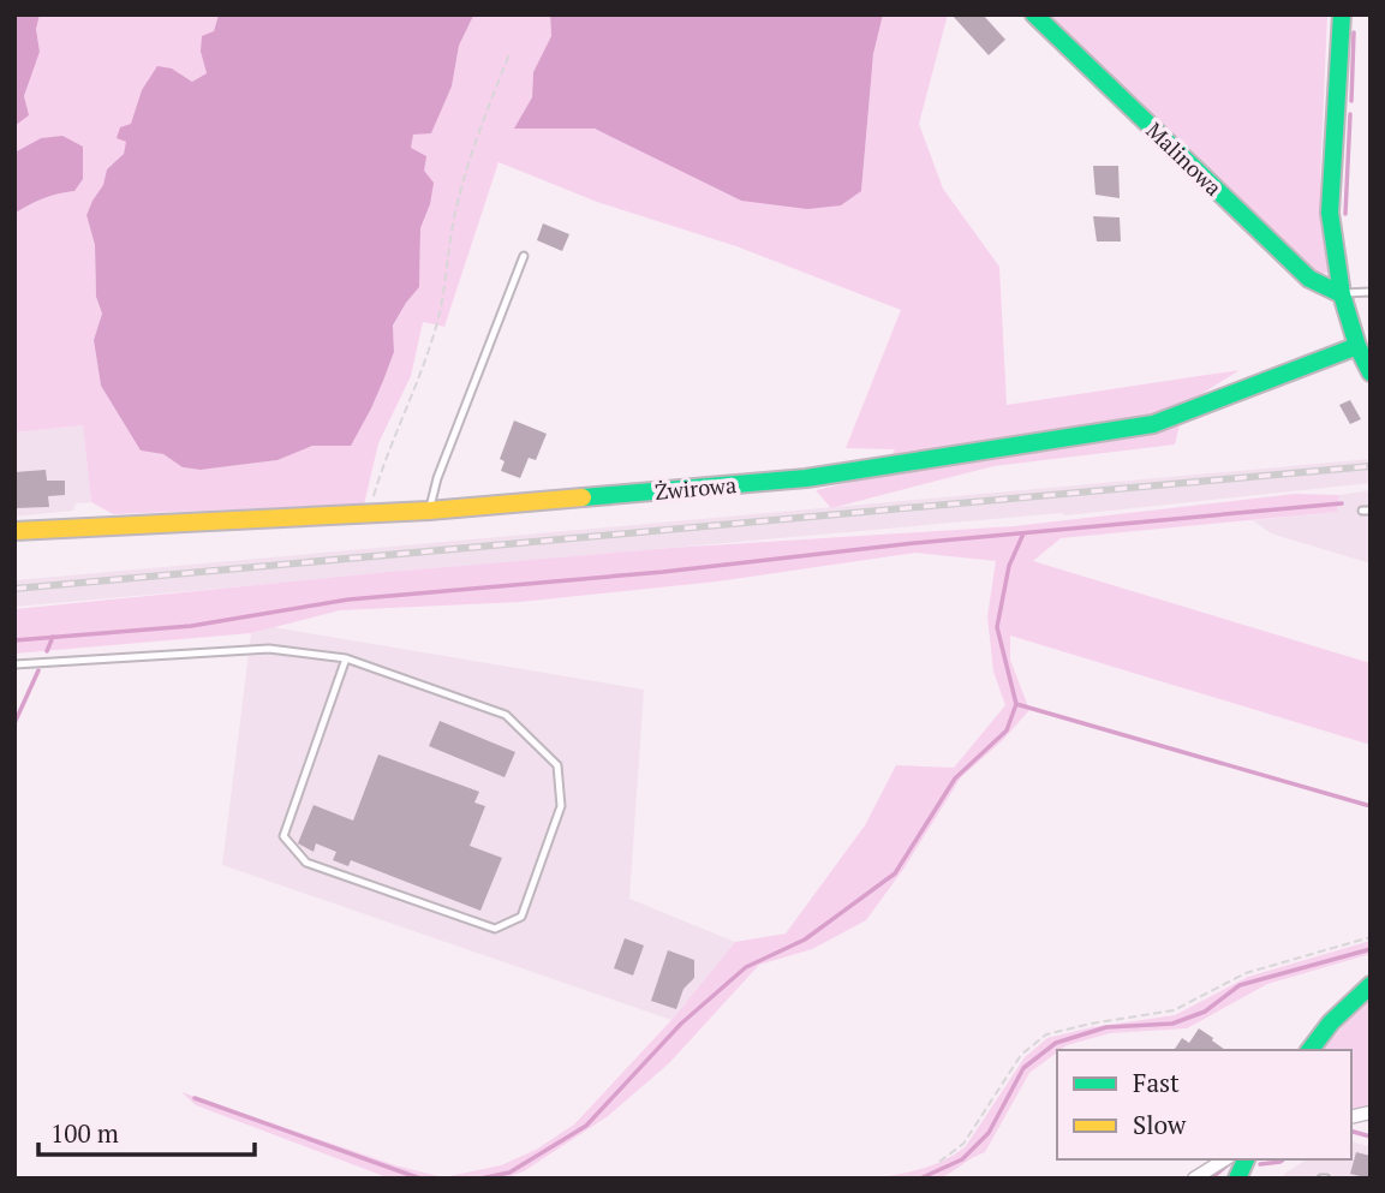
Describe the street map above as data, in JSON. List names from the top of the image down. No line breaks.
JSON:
{"streets":{"street":["Malinowa","Żwirowa"]},"legend":["Fast","Slow"],"scale_bar":"100 m"}
